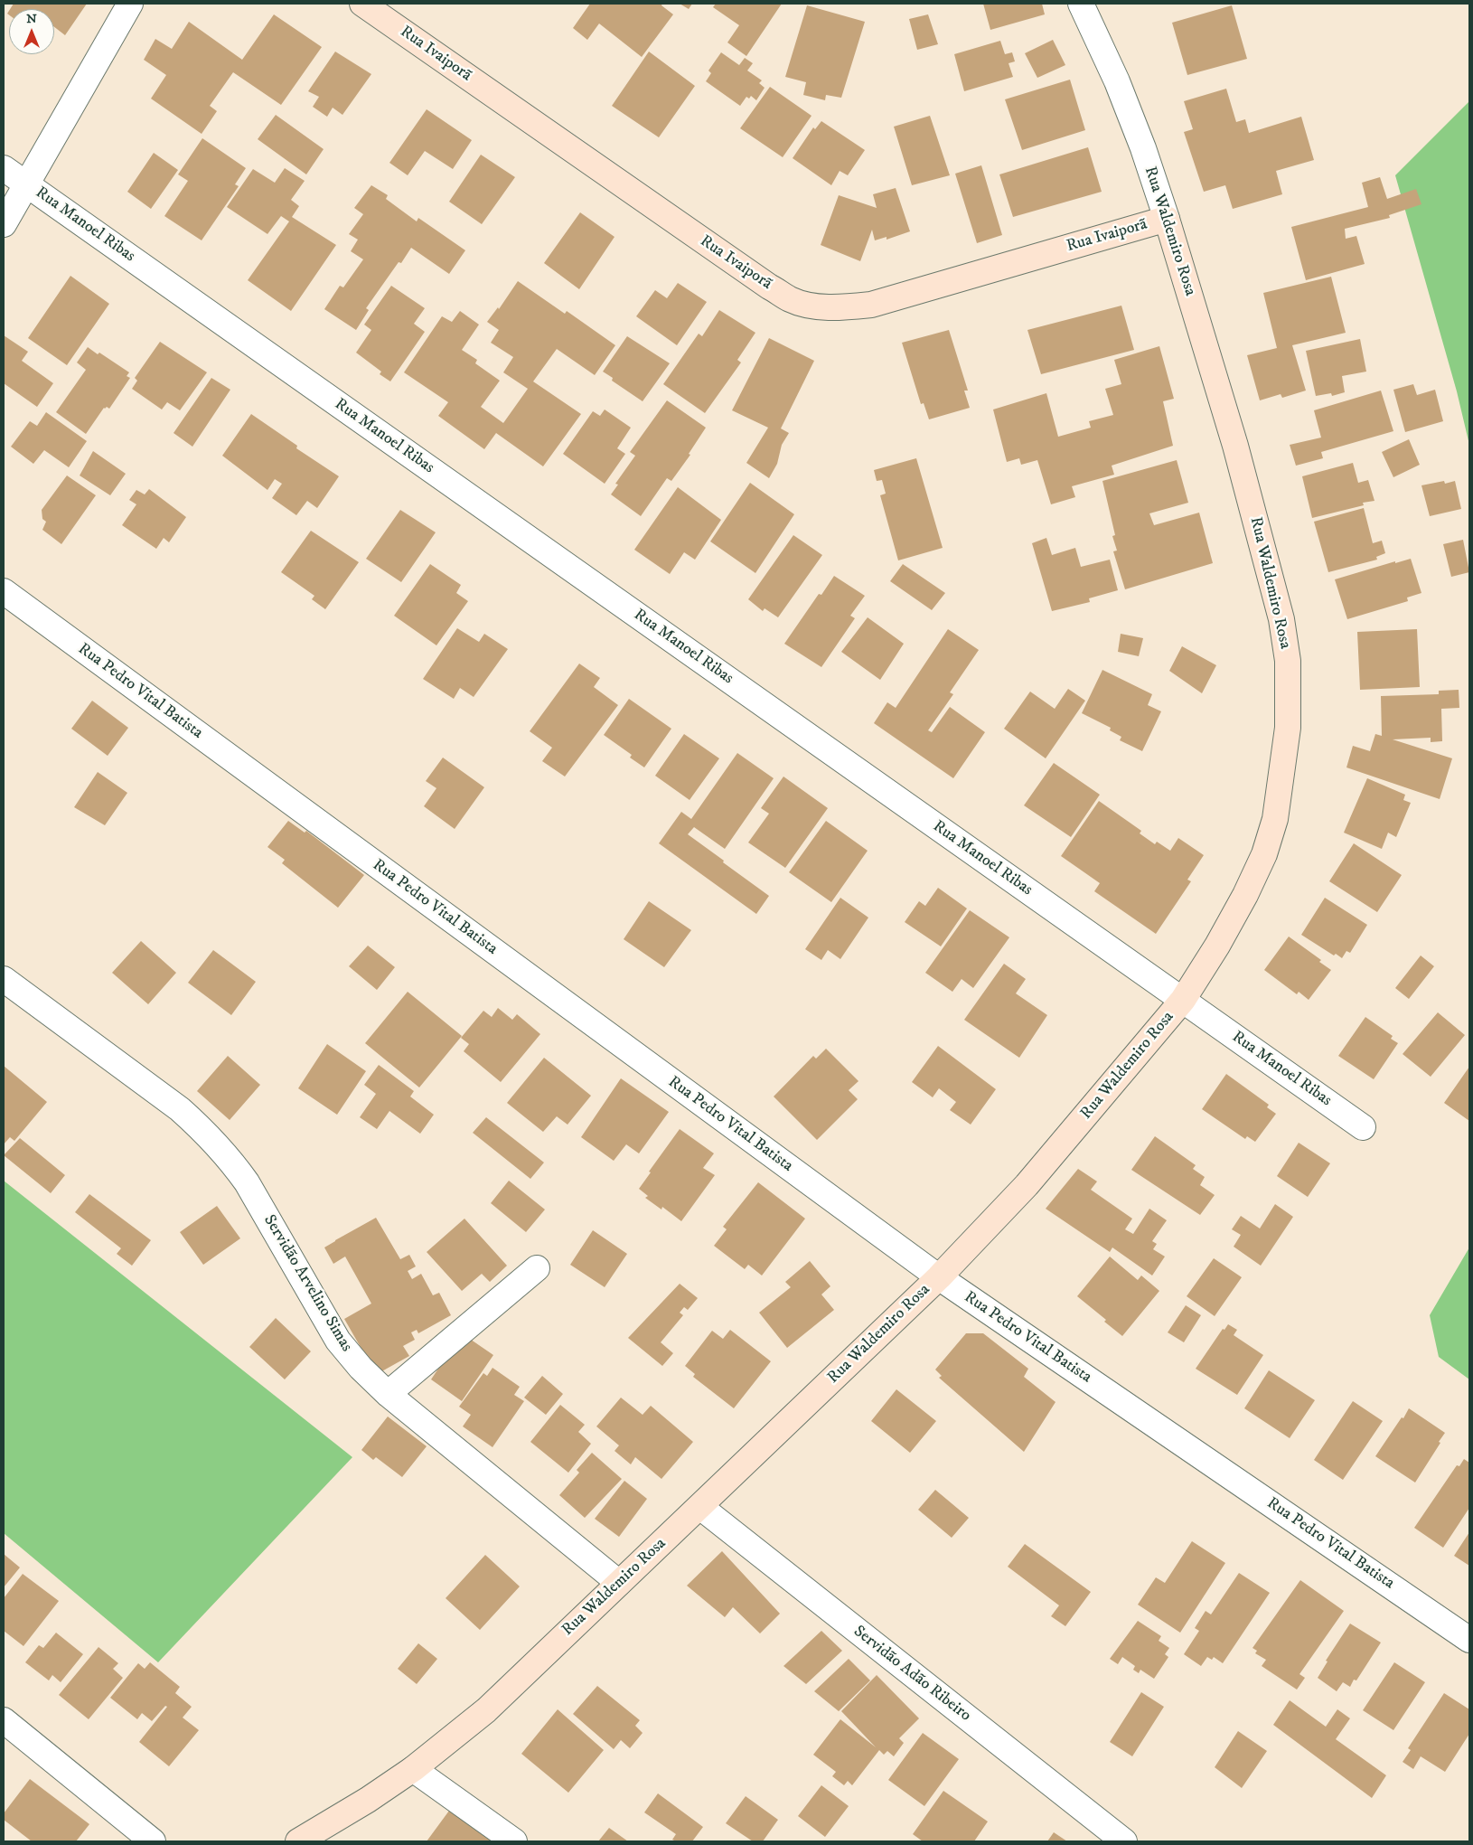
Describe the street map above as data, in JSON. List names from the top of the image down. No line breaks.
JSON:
{"streets":{"street":["Rua Ivaiporã","Rua Manoel Ribas","Rua Waldemiro Rosa","Rua Pedro Vital Batista","Servidão Arvelino Simas","Servidão Adão Ribeiro"]},"crossings":[["Rua Ivaiporã","Rua Waldemiro Rosa"],["Rua Manoel Ribas","Rua Waldemiro Rosa"],["Rua Waldemiro Rosa","Rua Pedro Vital Batista"],["Rua Waldemiro Rosa","Servidão Arvelino Simas"],["Rua Waldemiro Rosa","Servidão Adão Ribeiro"]],"north":"top"}
